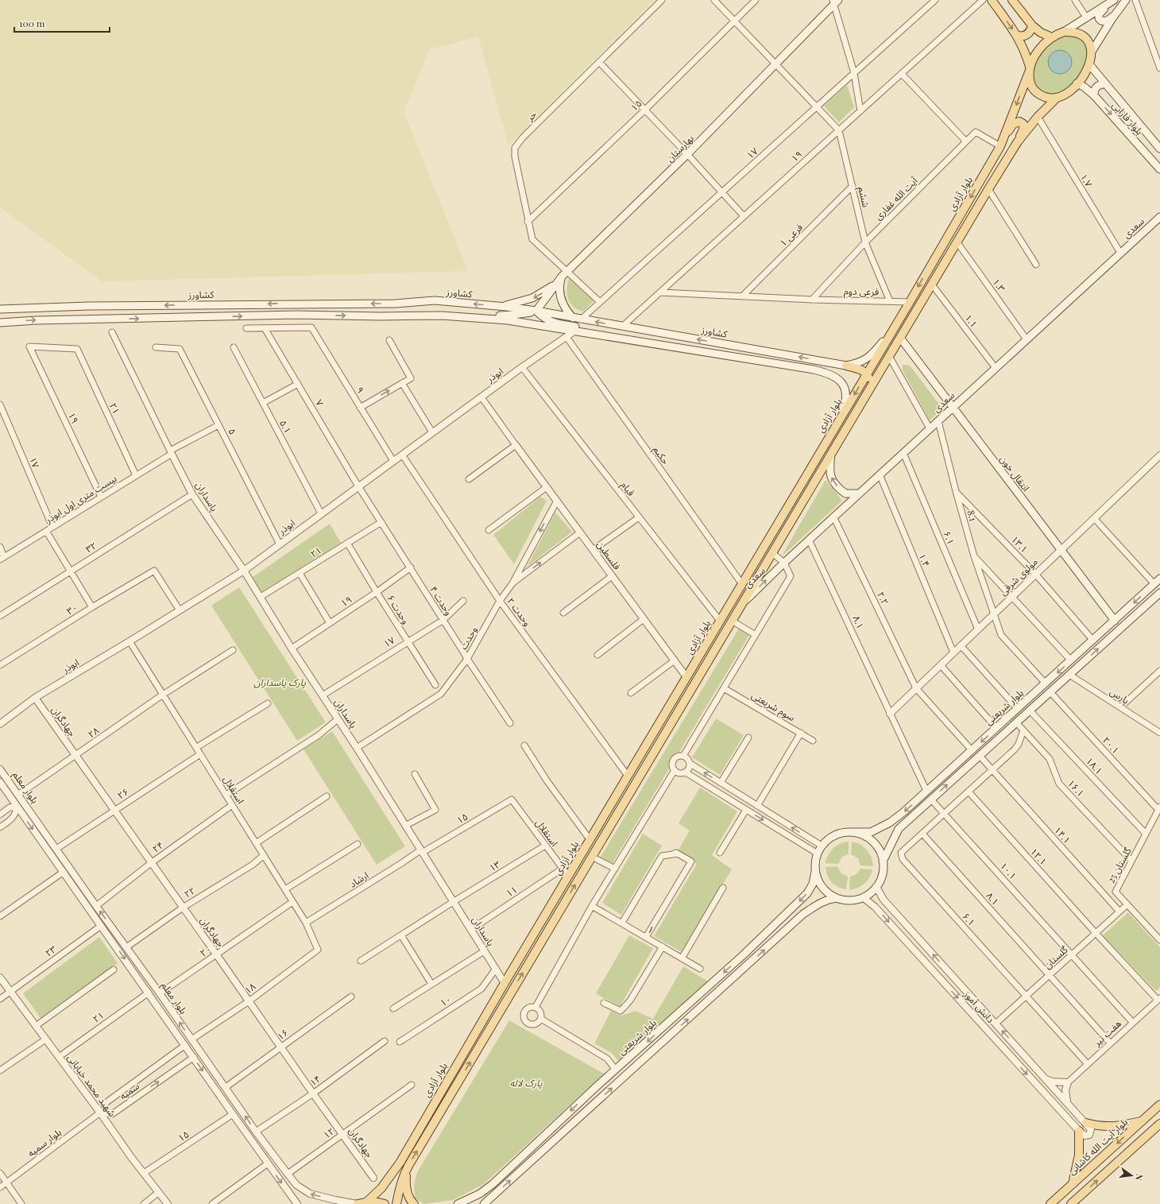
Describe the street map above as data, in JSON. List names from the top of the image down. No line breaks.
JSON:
{"streets":{"main road":["بلوار فارابی","بهارستان","بلوار آزادی","سعدی","کشاورز","انتقال خون","بلوار شریعتی","بلوار آیت الله کاشانی"],"street":["۱۵","حر","۱۷","۱۹","۱.۷","ششم","آیت الله غفاری","فرعی ۱","۱.۳","فرعی دوم","۱.۱","ابوذر","۹","۷","۲۱","۵.۱","۵","حکیم","قیام","پاسداران","بیست متری اول ابوذر","8.1","۶.۱","۱۳.۱","۳۲","فلسطین","۱.۴","مولوی شرقی","۲.۲","وحدت ۴","۳۰","وحدت ۶","وحدت ۲","۸.۱","وحدت","پارس","سوم شریعتی","جهادگران","۲۸","۲۰.۱","۱۸.۱","بلوار معلم","۱۶.۱","استقلال","۲۶","۱۴.۱","۲۴","۱۲.۱","گلستان 25","۱۳","۱۰.۱","ارشاد","۱۱","۲۲","۱","۲۳","۲۰","گلستان","۱۸","۱۰","دانش آموز","هفت تیر","۱۶","۱۴","شهید محمد خیابانی","سمیه","۱۲","بلوار سمیه"]},"crossings":[["۱۵","حر"],["۱۵","پاسداران"],["۱۵","بلوار معلم"],["۱۵","استقلال"],["۱۵","ارشاد"],["۱۵","شهید محمد خیابانی"],["حر","بهارستان"],["بلوار فارابی","بلوار آزادی"],["بهارستان","کشاورز"],["۱۷","کشاورز"],["۱۷","پاسداران"],["۱۷","بیست متری اول ابوذر"],["۱۷","وحدت ۴"],["۱۷","وحدت ۶"],["۱۹","ششم"],["۱۹","فرعی دوم"],["۱۹","کشاورز"],["۱۹","۲۱"],["۱۹","پاسداران"],["۱۹","بیست متری اول ابوذر"],["۱۹","وحدت ۴"],["۱۹","وحدت ۶"],["۱.۷","سعدی"],["بلوار آزادی","آیت الله غفاری"],["بلوار آزادی","فرعی دوم"],["بلوار آزادی","کشاورز"],["بلوار آزادی","حکیم"],["بلوار آزادی","قیام"],["بلوار آزادی","پاسداران"],["بلوار آزادی","فلسطین"],["بلوار آزادی","وحدت ۲"],["بلوار آزادی","استقلال"],["ششم","آیت الله غفاری"],["ششم","فرعی ۱"],["ششم","فرعی دوم"],["آیت الله غفاری","فرعی دوم"],["سعدی","۱.۳"],["سعدی","۱.۱"],["سعدی","انتقال خون"],["سعدی","8.1"],["سعدی","۶.۱"],["سعدی","۱.۴"],["سعدی","۲.۲"],["سعدی","۸.۱"],["فرعی ۱","فرعی دوم"],["ابوذر","۹"],["ابوذر","۷"],["ابوذر","۵.۱"],["ابوذر","۵"],["ابوذر","حکیم"],["ابوذر","قیام"],["ابوذر","پاسداران"],["ابوذر","وحدت ۴"],["ابوذر","۳۰"],["ابوذر","وحدت ۲"],["ابوذر","جهادگران"],["ابوذر","استقلال"],["۹","۷"],["۷","وحدت ۴"],["۲۱","پاسداران"],["۲۱","بیست متری اول ابوذر"],["۲۱","وحدت ۴"],["۲۱","وحدت ۶"],["۲۱","بلوار معلم"],["۲۱","شهید محمد خیابانی"],["۵","بیست متری اول ابوذر"],["انتقال خون","مولوی شرقی"],["انتقال خون","بلوار شریعتی"],["پاسداران","بیست متری اول ابوذر"],["پاسداران","۳۲"],["پاسداران","وحدت"],["پاسداران","۱۳"],["پاسداران","ارشاد"],["پاسداران","۱۱"],["پاسداران","۱۰"],["8.1","۱۳.۱"],["8.1","مولوی شرقی"],["8.1","بلوار شریعتی"],["۶.۱","مولوی شرقی"],["۶.۱","۸.۱"],["۶.۱","گلستان"],["۶.۱","هفت تیر"],["۱۳.۱","مولوی شرقی"],["۱۳.۱","بلوار شریعتی"],["فلسطین","وحدت"],["۱.۴","مولوی شرقی"],["مولوی شرقی","۲.۲"],["مولوی شرقی","۸.۱"],["وحدت ۴","وحدت"],["وحدت ۲","وحدت"],["۸.۱","بلوار شریعتی"],["۸.۱","گلستان"],["۸.۱","هفت تیر"],["پارس","بلوار شریعتی"],["بلوار شریعتی","۲۰.۱"],["بلوار شریعتی","۱۸.۱"],["بلوار شریعتی","۱۶.۱"],["بلوار شریعتی","۱۴.۱"],["بلوار شریعتی","۱۰.۱"],["بلوار شریعتی","دانش آموز"],["جهادگران","۲۸"],["جهادگران","۲۶"],["جهادگران","۲۴"],["جهادگران","۲۲"],["جهادگران","۲۰"],["جهادگران","۱۸"],["جهادگران","۱۶"],["جهادگران","۱۴"],["جهادگران","۱۲"],["۲۸","بلوار معلم"],["۲۸","استقلال"],["۲۰.۱","گلستان 25"],["۱۸.۱","گلستان 25"],["بلوار معلم","۲۶"],["بلوار معلم","۲۴"],["بلوار معلم","۲۲"],["بلوار معلم","۲۳"],["بلوار معلم","۲۰"],["بلوار معلم","۱۸"],["بلوار معلم","۱۶"],["بلوار معلم","۱۴"],["بلوار معلم","سمیه"],["بلوار معلم","۱۲"],["۱۶.۱","گلستان 25"],["استقلال","۲۶"],["استقلال","۲۴"],["استقلال","۱۳"],["استقلال","ارشاد"],["استقلال","۱۱"],["استقلال","۲۲"],["استقلال","۲۰"],["استقلال","۱۸"],["۱۴.۱","گلستان"],["۱۲.۱","گلستان"],["۱۲.۱","هفت تیر"],["گلستان 25","گلستان"],["۱۰.۱","گلستان"],["۱۰.۱","هفت تیر"],["۲۳","شهید محمد خیابانی"],["گلستان","دانش آموز"],["شهید محمد خیابانی","سمیه"],["شهید محمد خیابانی","بلوار سمیه"],["سمیه","بلوار سمیه"]],"parks":["پارک پاسداران","پارک لاله"],"scale_bar":"100 m","north":"right"}
